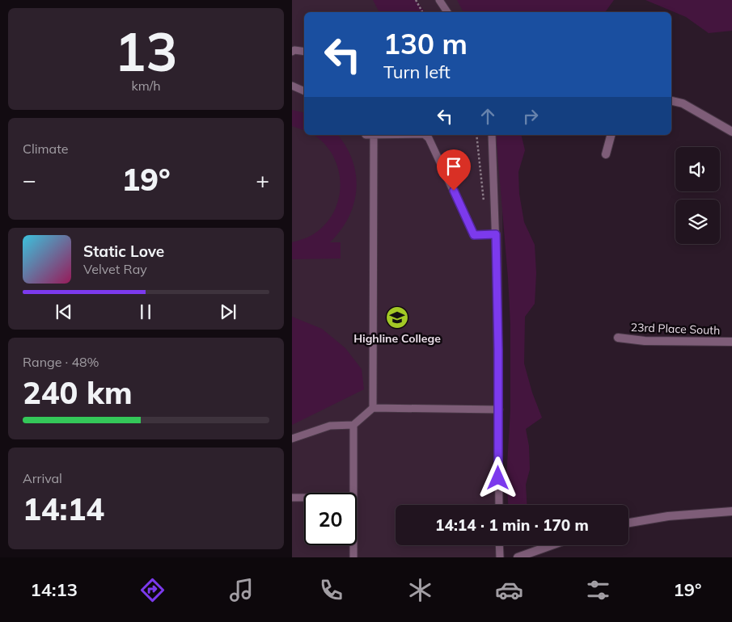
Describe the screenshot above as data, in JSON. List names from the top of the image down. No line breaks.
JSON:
{"streets":{"street":["23rd Place South"]},"places":{"school or university":["Highline College"]},"page":{"tile":[["13","km/h"],"Climate",["Range · 48%","240 km"],["Arrival","14:14"]],"turn":["130 m","Turn left"],"heat":["−","19°","+"],"song":["Static Love","Velvet Ray"],"limit":"20","trip":"14:14 · 1 min · 170 m","tabs":["14:13","19°"]}}
